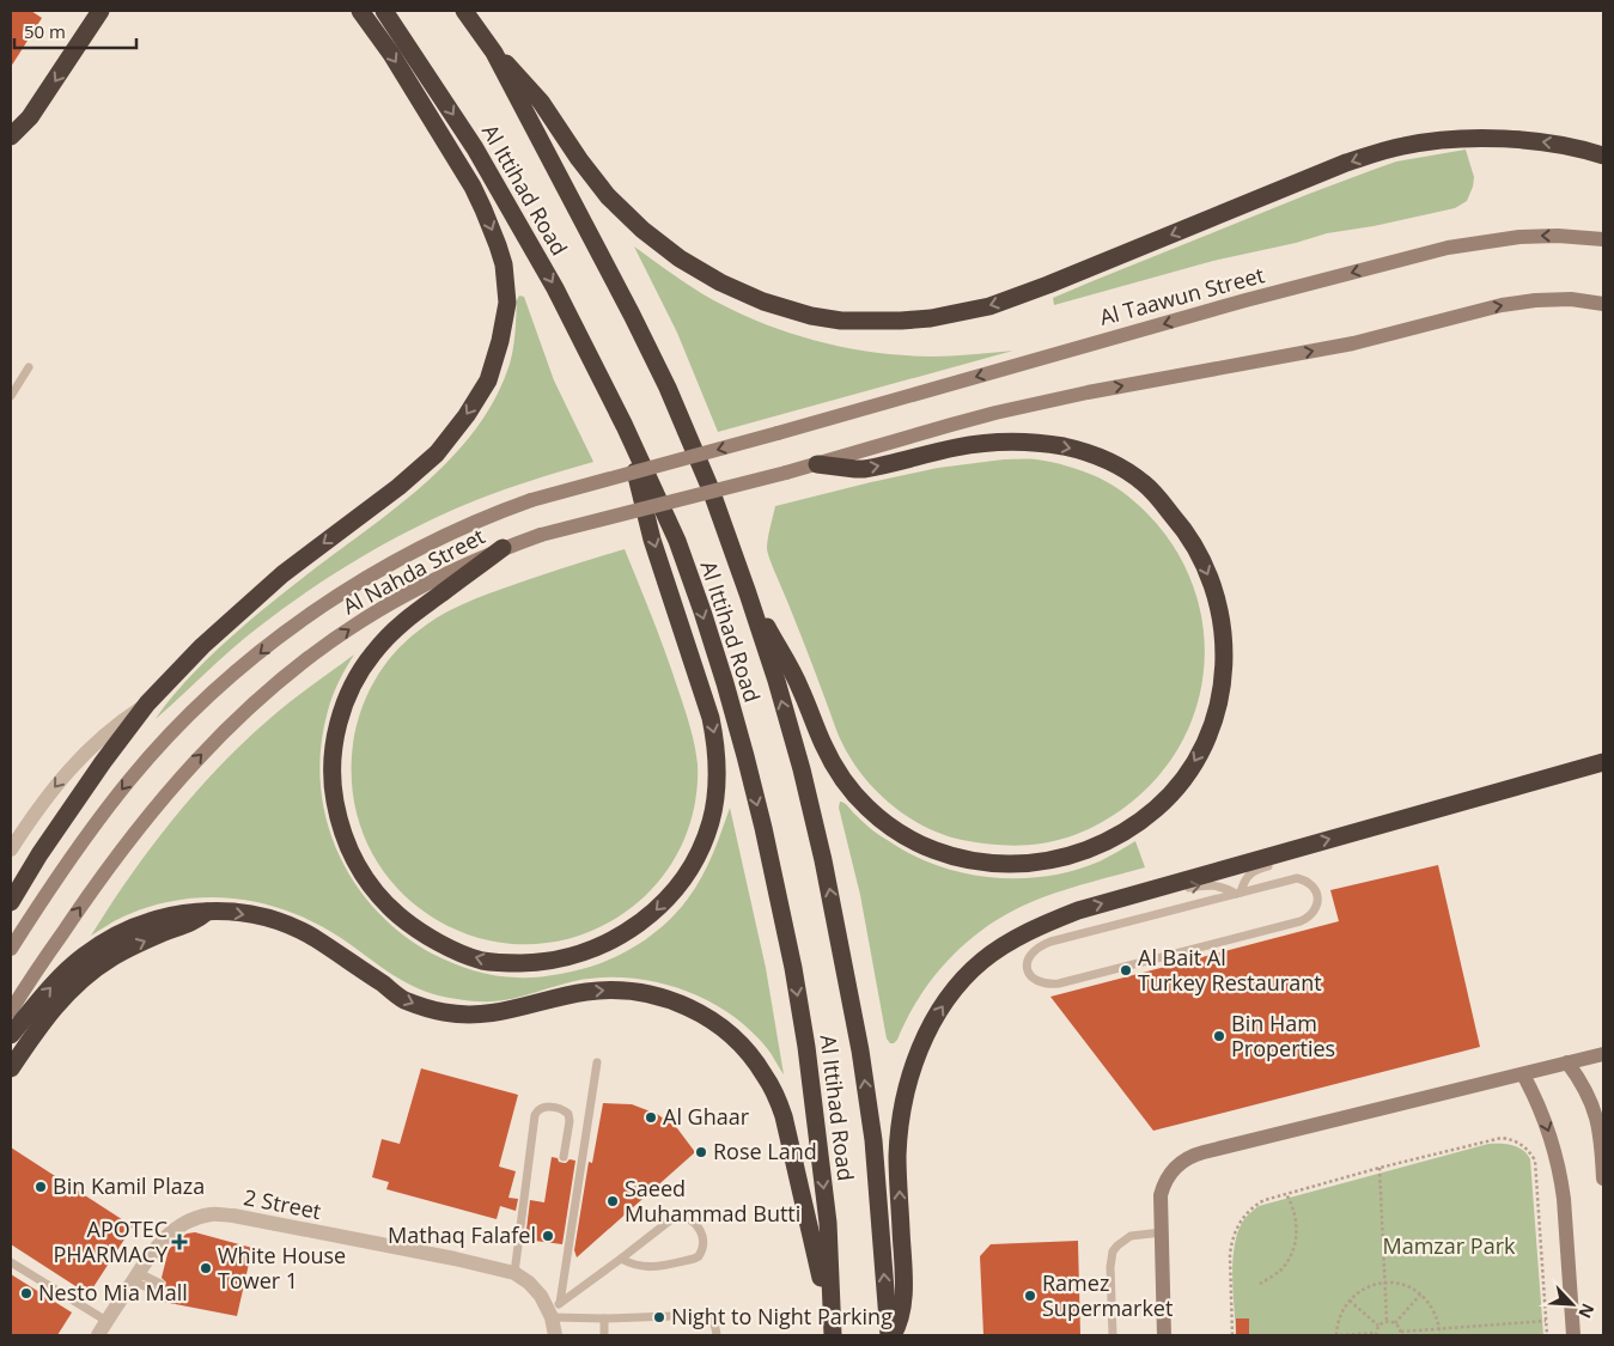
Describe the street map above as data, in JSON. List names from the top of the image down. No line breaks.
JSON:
{"streets":{"highway":["Al Ittihad Road"],"main road":["Al Taawun Street","Al Nahda Street"],"street":["2 Street"]},"crossings":[["Al Taawun Street","Al Nahda Street"]],"parks":["Mamzar Park"],"places":{"other":["Al Bait Al Turkey Restaurant","Bin Ham Properties","Al Ghaar","Rose Land","Bin Kamil Plaza","Saeed Muhammad Butti","Mathaq Falafel","White House Tower 1","Nesto Mia Mall","Ramez Supermarket","Night to Night Parking"],"health":["APOTEC PHARMACY"]},"scale_bar":"50 m","north":"bottom right"}
